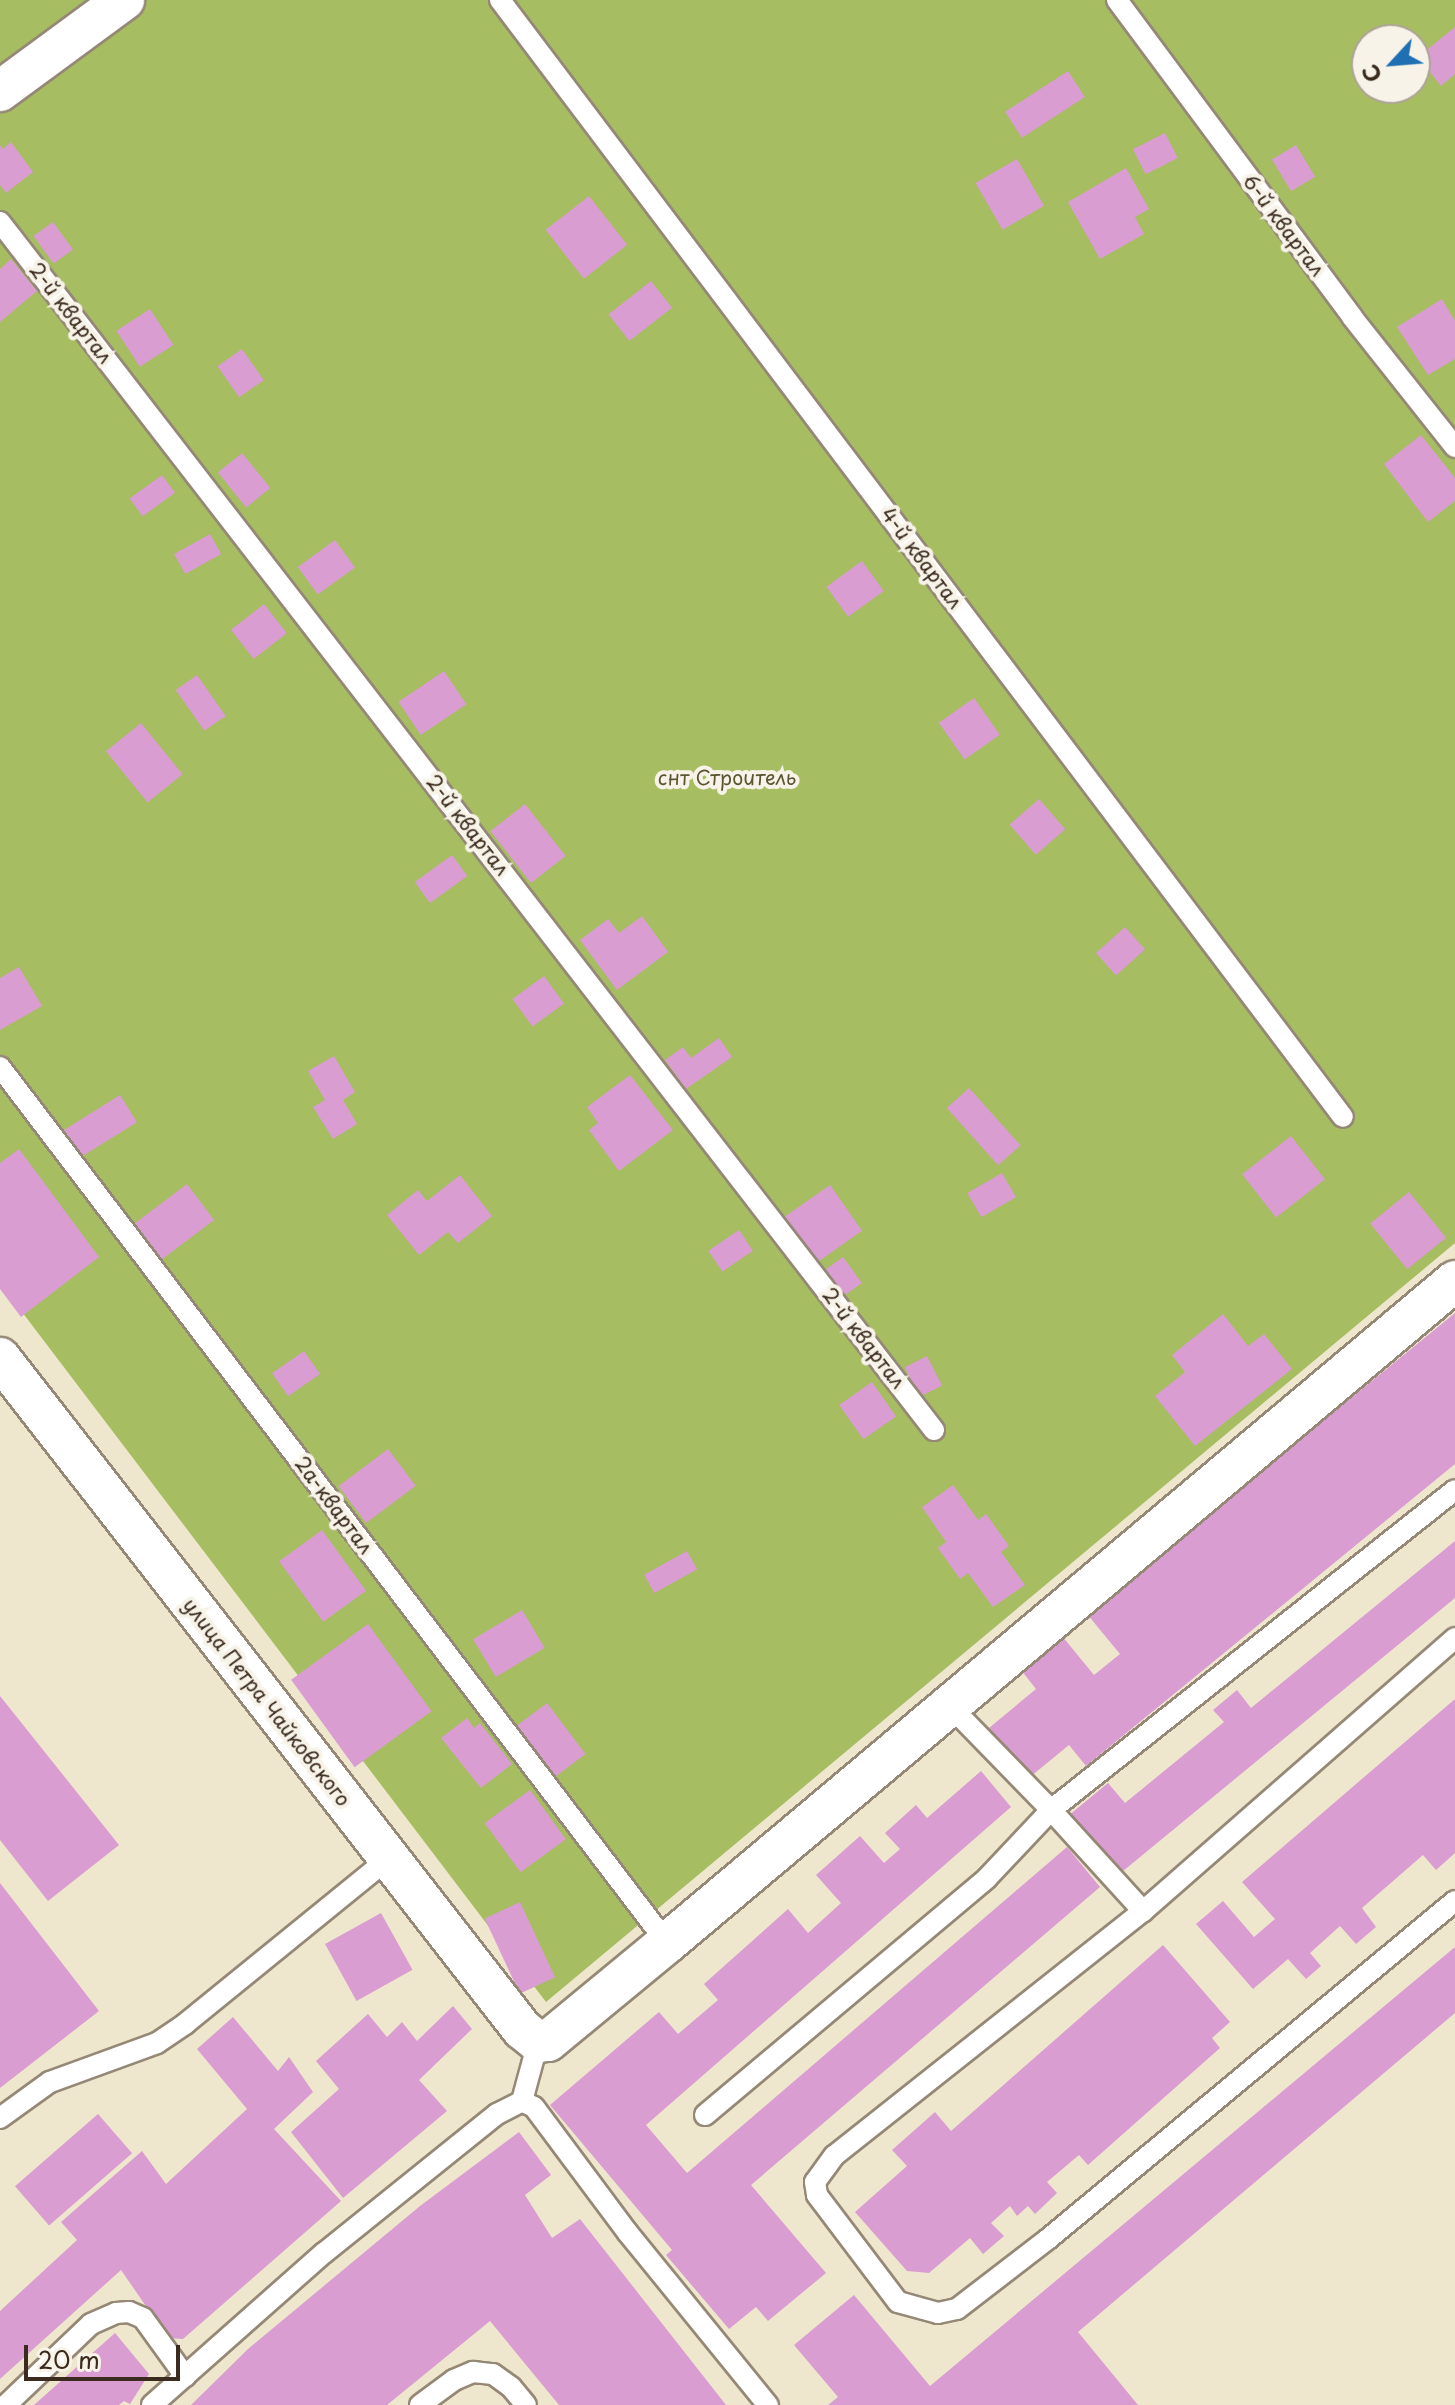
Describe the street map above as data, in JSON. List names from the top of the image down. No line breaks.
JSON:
{"streets":{"street":["улица Петра Чайковского"],"lane":["6-й квартал","2-й квартал","4-й квартал","2а-квартал"]},"parks":["снт Строитель"],"scale_bar":"20 m","north":"bottom left"}
